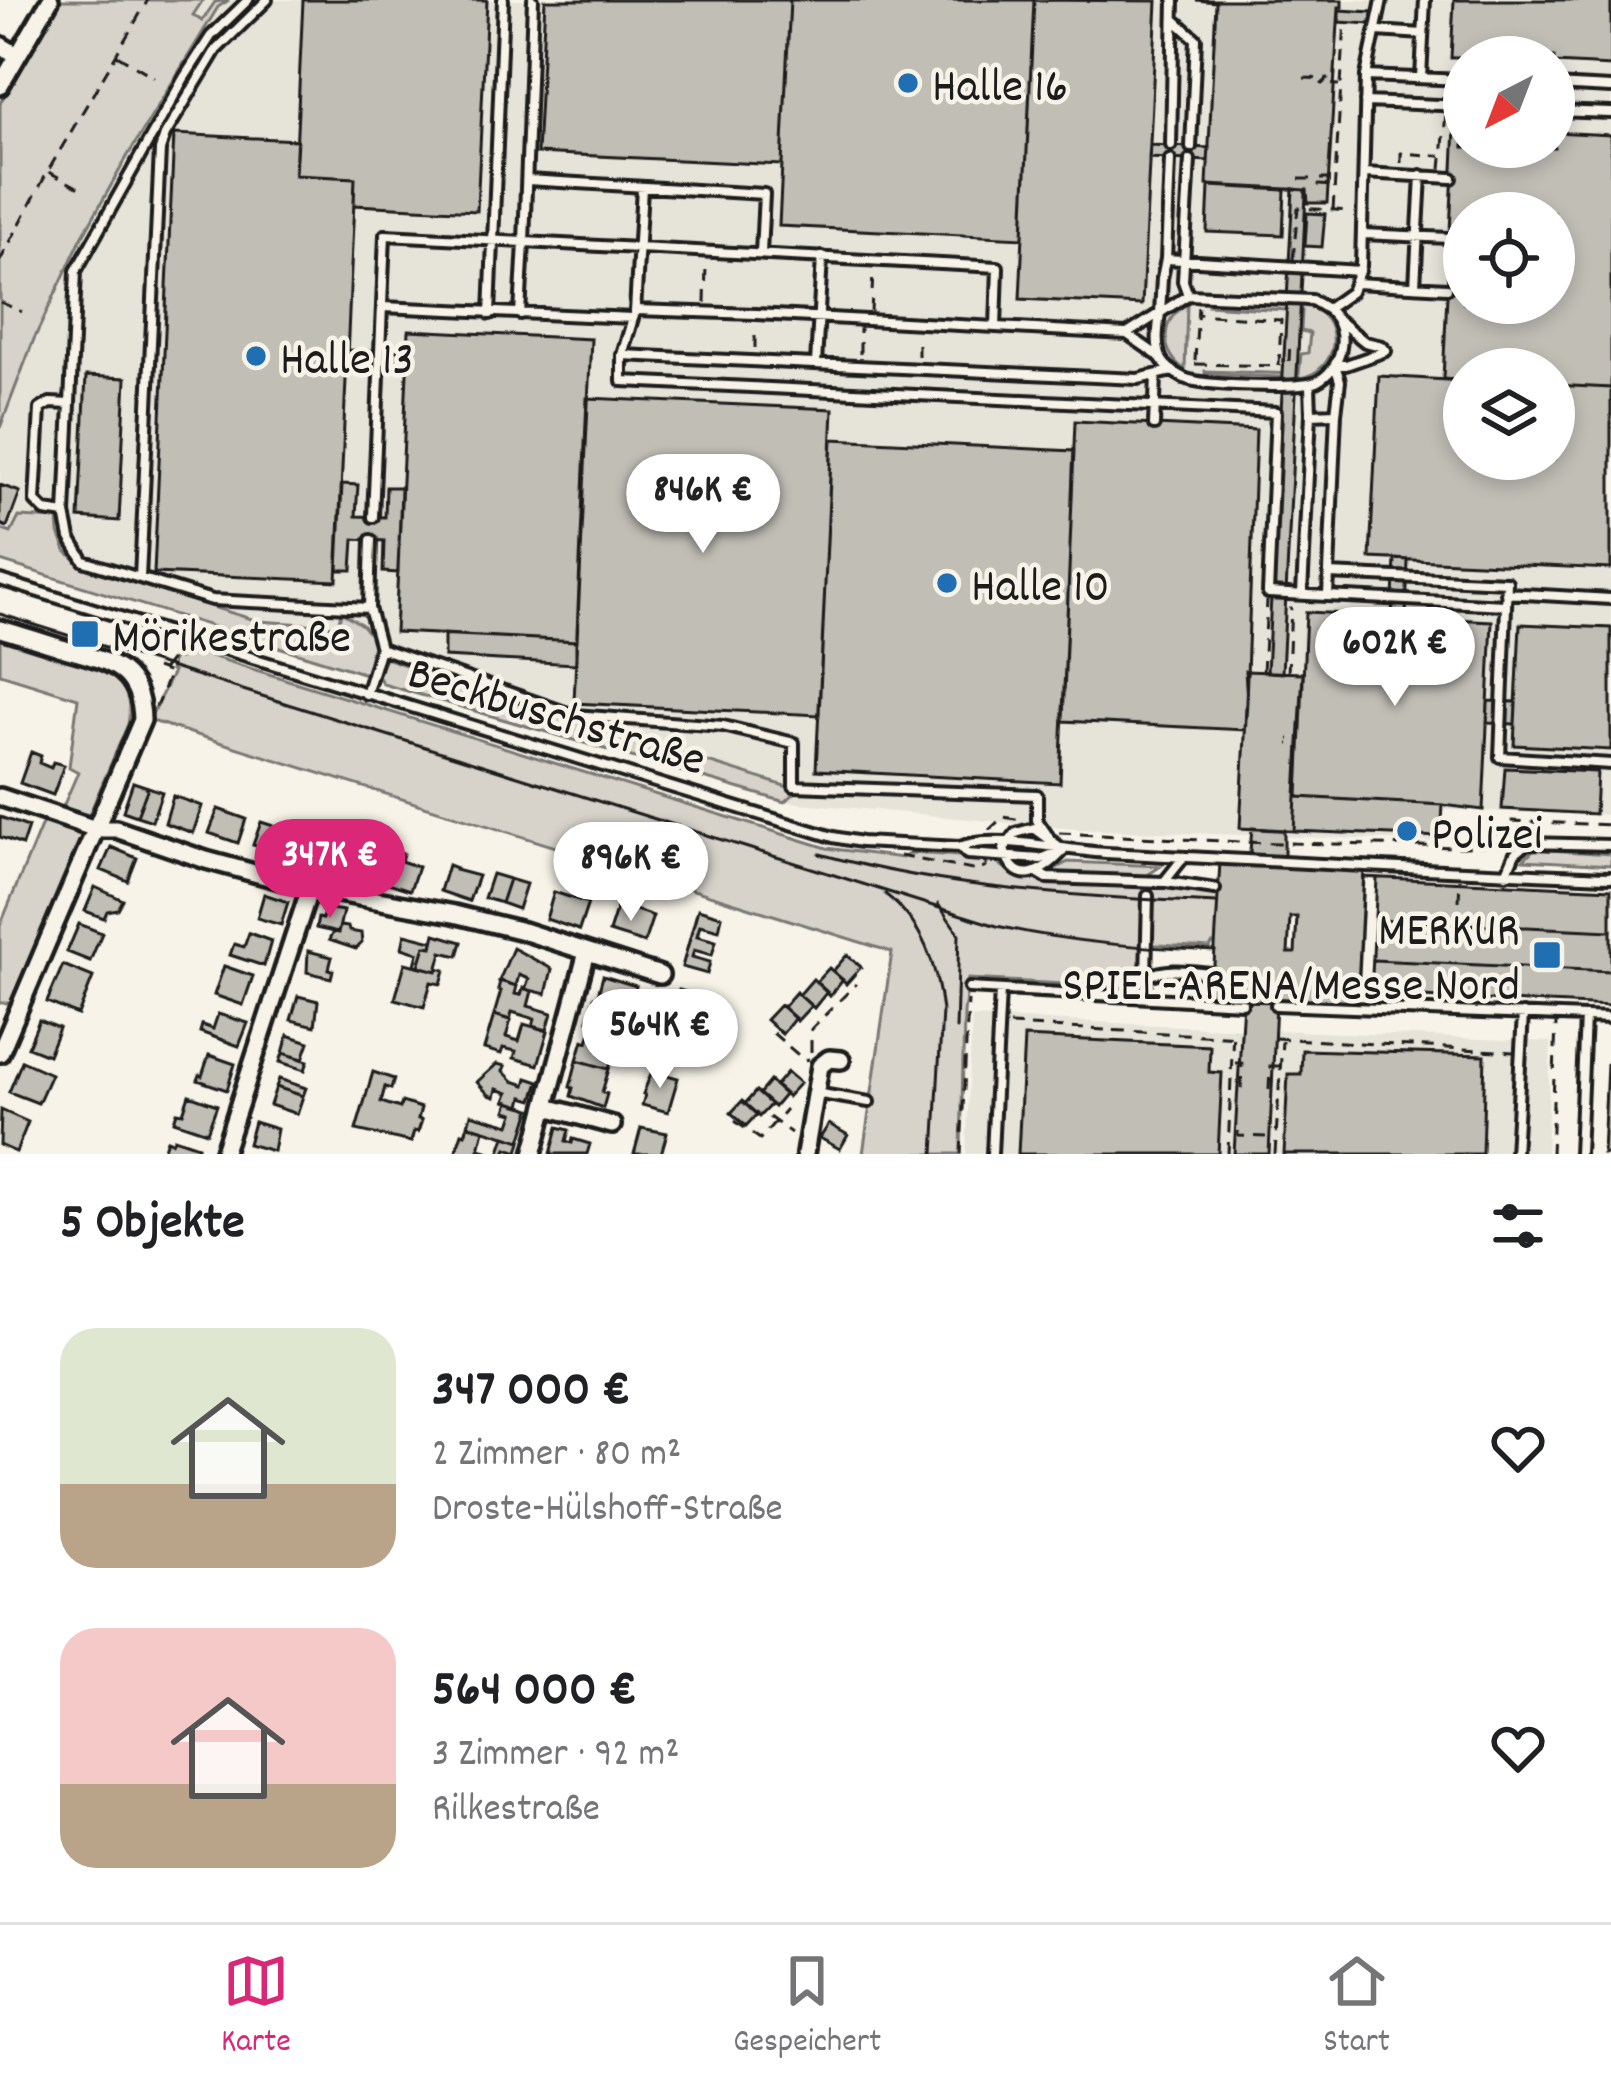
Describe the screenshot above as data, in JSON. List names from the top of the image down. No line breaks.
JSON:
{"streets":{"lane":["Beckbuschstraße"]},"places":{"other":["Halle 16","Halle 13","Halle 10","Polizei"],"transit":["Mörikestraße","MERKUR SPIEL-ARENA/Messe Nord"]},"north":"bottom left","page":{"price":["846K €","602K €","347K €","896K €","564K €"],"heading":"5 Objekte","list":[{"name":"347 000 €","note":"2 Zimmer · 80 m² · Droste-Hülshoff-Straße"},{"name":"564 000 €","note":"3 Zimmer · 92 m² · Rilkestraße"}],"tabs":["Karte","Gespeichert","Start"]}}
